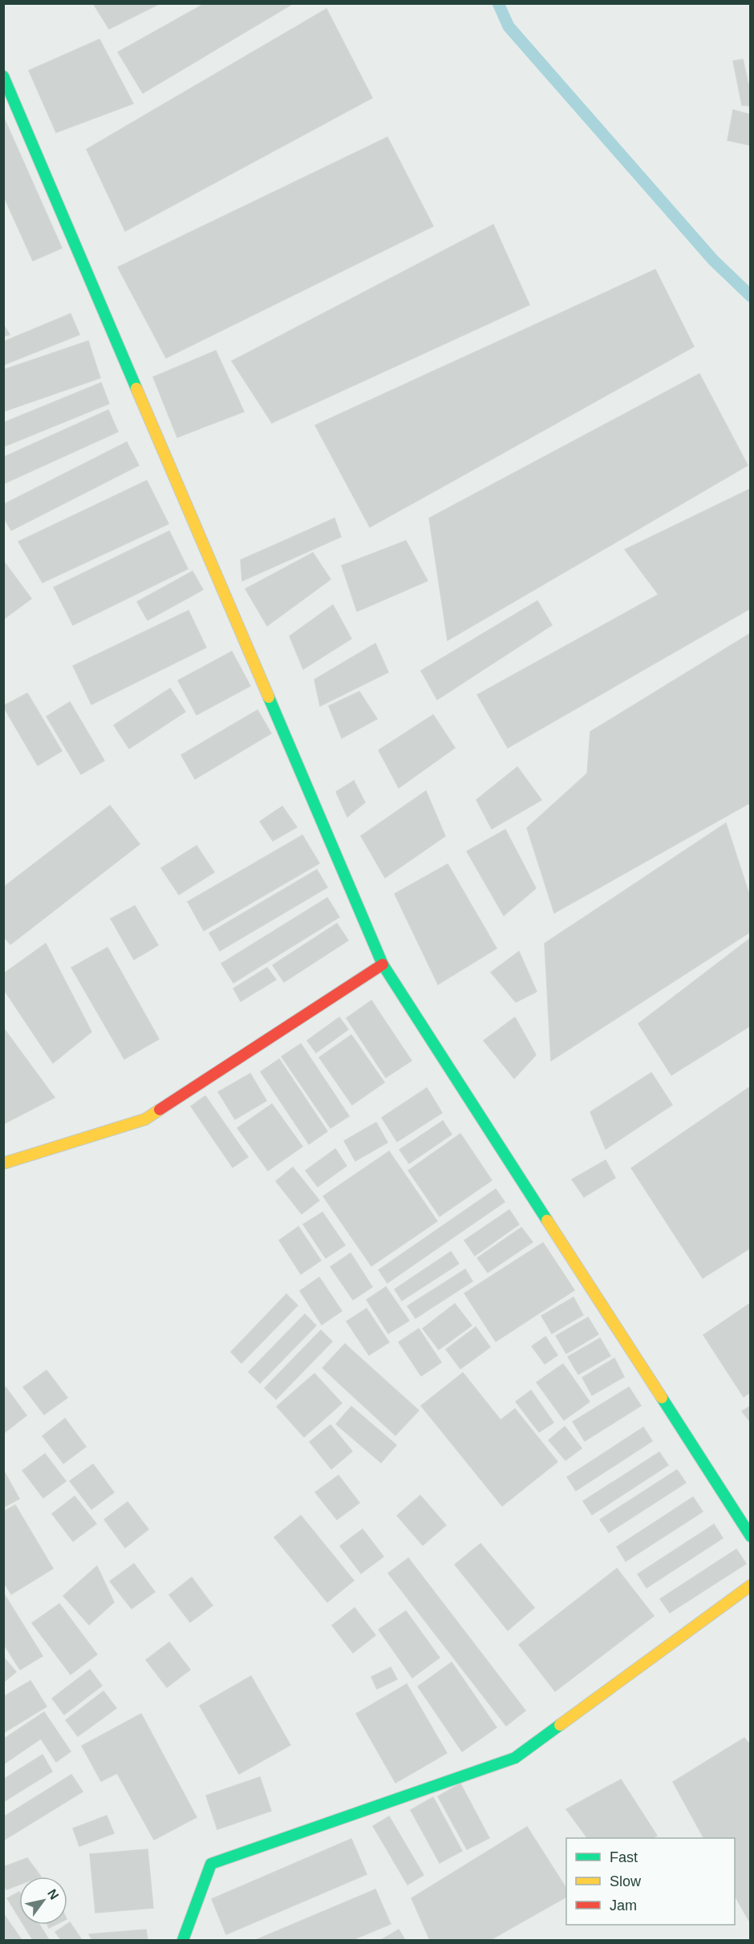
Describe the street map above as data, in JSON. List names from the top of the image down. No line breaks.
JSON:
{"legend":["Fast","Slow","Jam"],"north":"top right"}
